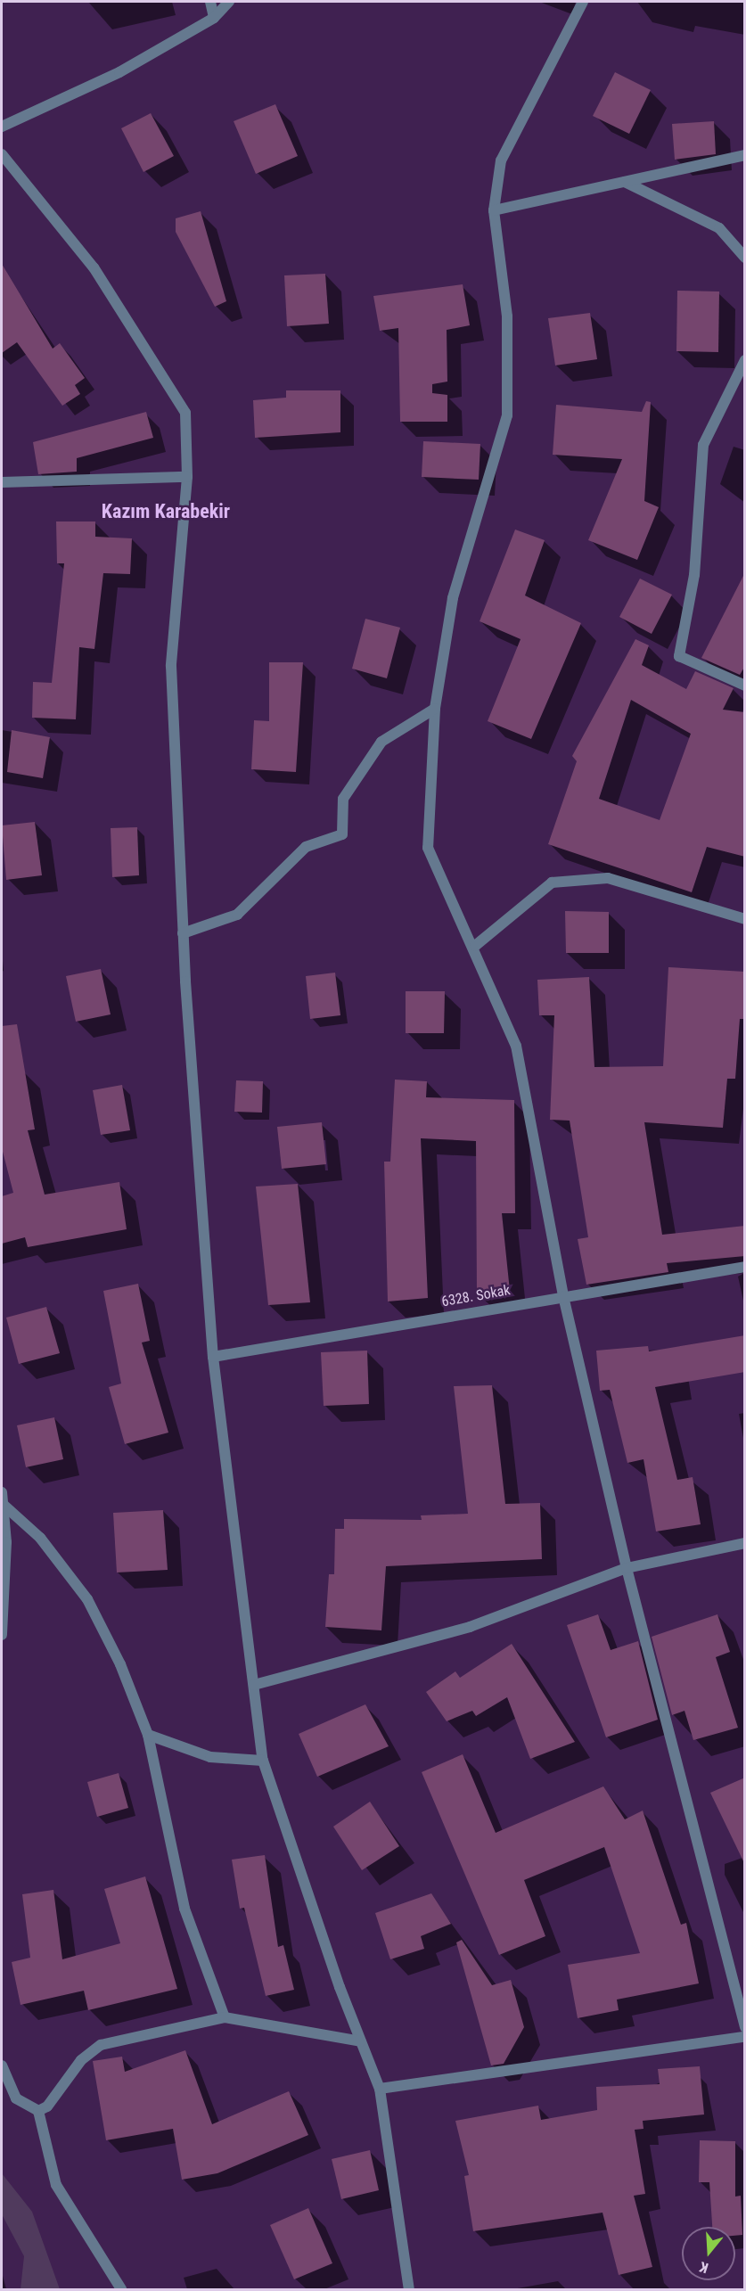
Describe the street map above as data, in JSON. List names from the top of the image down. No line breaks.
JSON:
{"streets":{"street":["6328. Sokak"]},"districts":["Kazım Karabekir"],"north":"bottom"}
